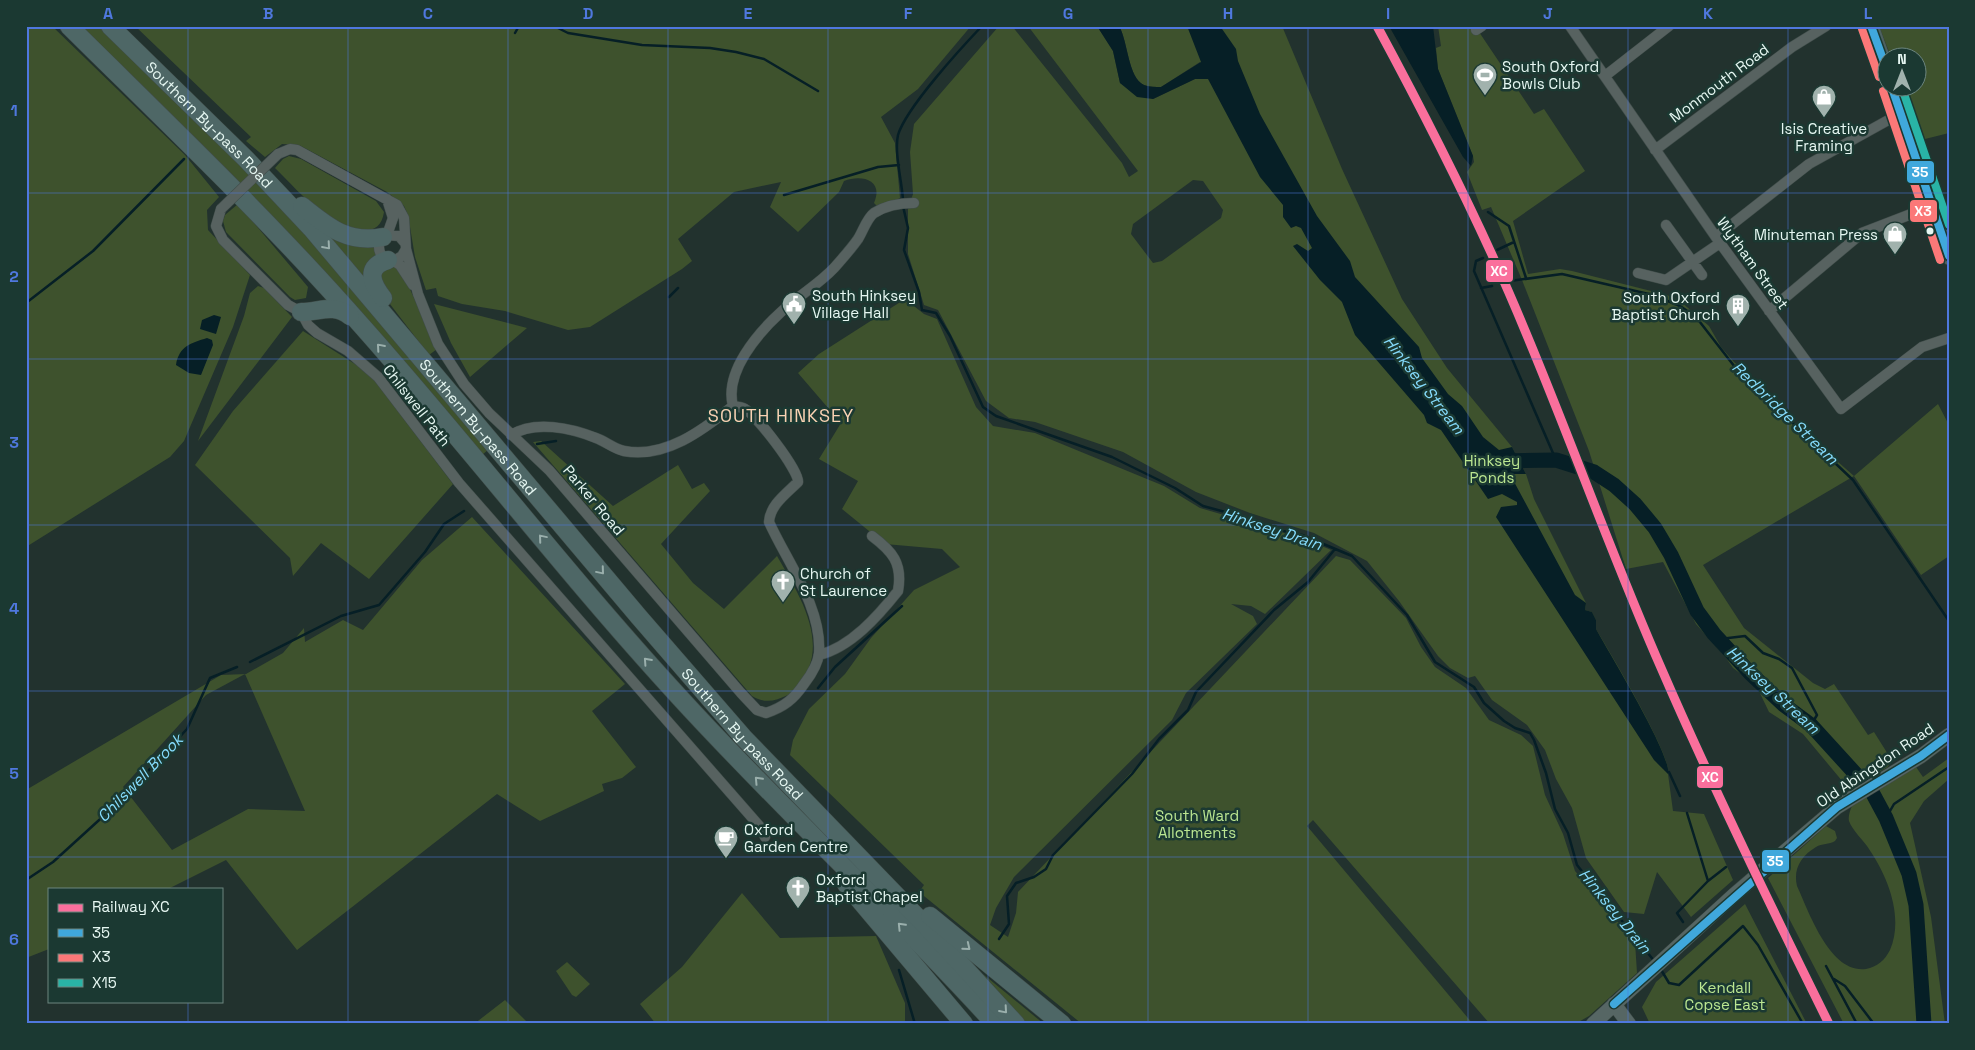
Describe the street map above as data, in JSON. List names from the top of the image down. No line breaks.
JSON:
{"streets":{"highway":["Southern By-pass Road"],"street":["Monmouth Road","Wytham Street","Chilswell Path","Parker Road","Old Abingdon Road"]},"crossings":[["Monmouth Road","Wytham Street"],["Chilswell Path","Parker Road"]],"districts":["SOUTH HINKSEY"],"water":["Hinksey Stream","Redbridge Stream","Hinksey Drain","Chilswell Brook"],"parks":["Hinksey Ponds","South Ward Allotments","Kendall Copse East"],"places":{"sports":["South Oxford Bowls Club"],"shop":["Isis Creative Framing","Minuteman Press"],"public building":["South Hinksey Village Hall"],"building":["South Oxford Baptist Church"],"church":["Church of St Laurence","Oxford Baptist Chapel"],"cafe":["Oxford Garden Centre"]},"lines":["rail line XC","transit line 35","transit line X3","transit line X15"],"legend":["Railway XC","35","X3","X15"],"north":"top","grid":{"columns":["A","B","C","D","E","F","G","H","I","J","K","L"],"rows":["1","2","3","4","5","6"]}}
